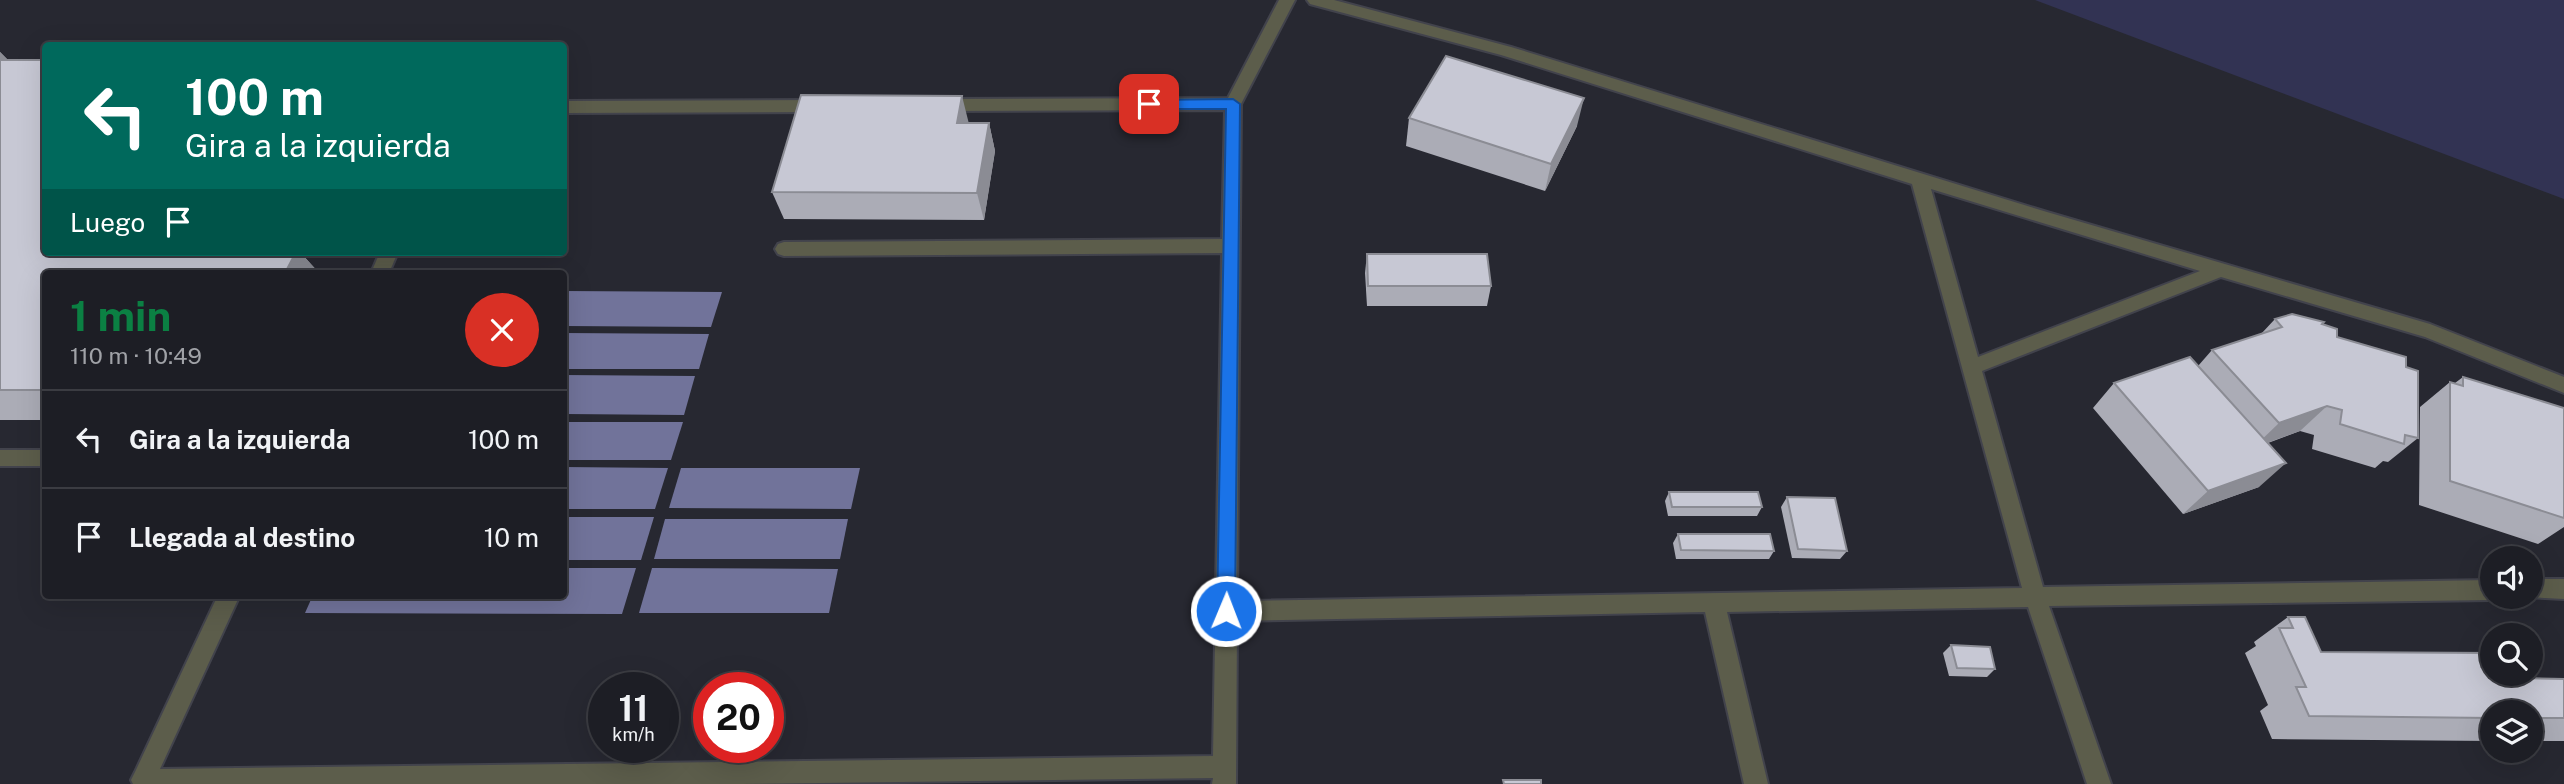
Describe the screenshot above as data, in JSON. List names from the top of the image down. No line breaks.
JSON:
{"page":{"turn":["100 m","Gira a la izquierda"],"then":"Luego","heading":["1 min","110 m · 10:49"],"list":[{"name":"Gira a la izquierda","value":"100 m"},{"name":"Llegada al destino","value":"10 m"}],"speed":"11 km/h","limit":"20"}}
